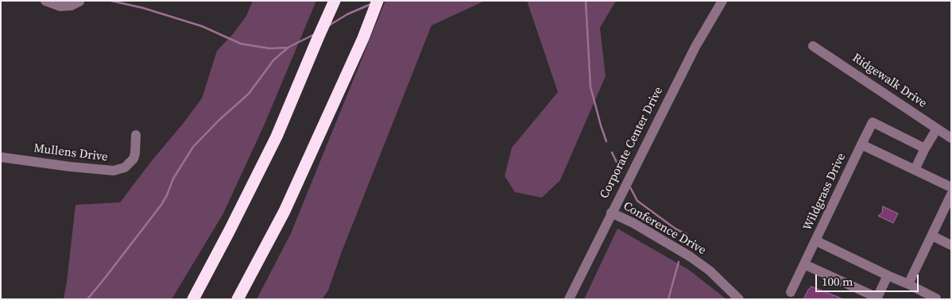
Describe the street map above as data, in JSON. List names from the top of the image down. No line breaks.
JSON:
{"streets":{"street":["Ridgewalk Drive","Corporate Center Drive","Mullens Drive","Wildgrass Drive","Conference Drive"]},"crossings":[["Corporate Center Drive","Conference Drive"]],"scale_bar":"100 m"}
